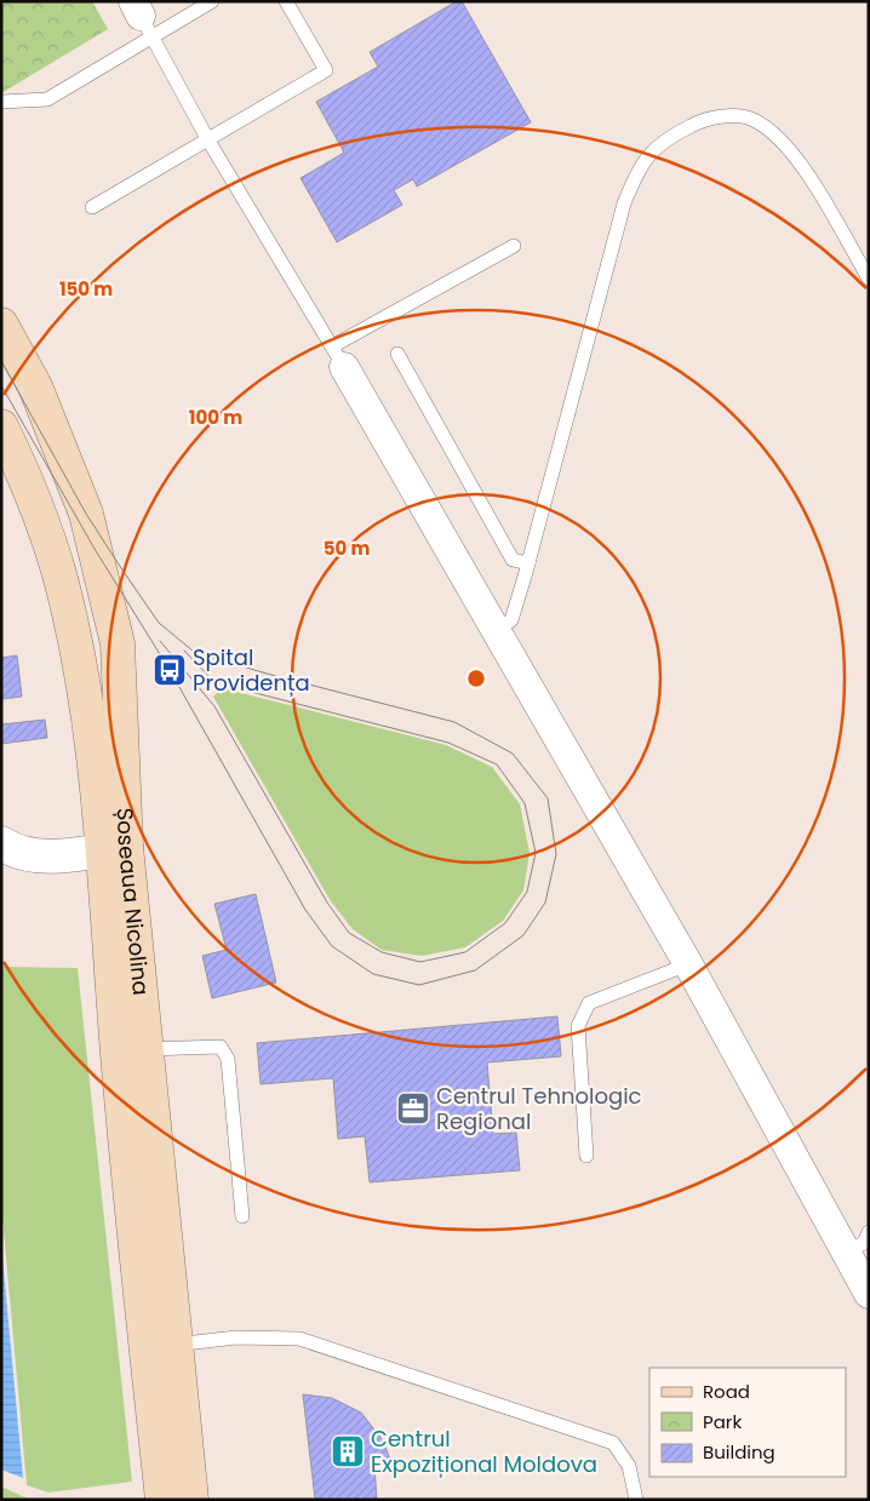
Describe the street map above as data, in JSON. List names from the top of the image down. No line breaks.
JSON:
{"streets":{"main road":["Șoseaua Nicolina"]},"places":{"bus stop":["Spital Providența"],"office":["Centrul Tehnologic Regional"],"building":["Centrul Expozițional Moldova"]},"legend":["Road","Park","Building"],"rings":["150 m","100 m","50 m"]}
